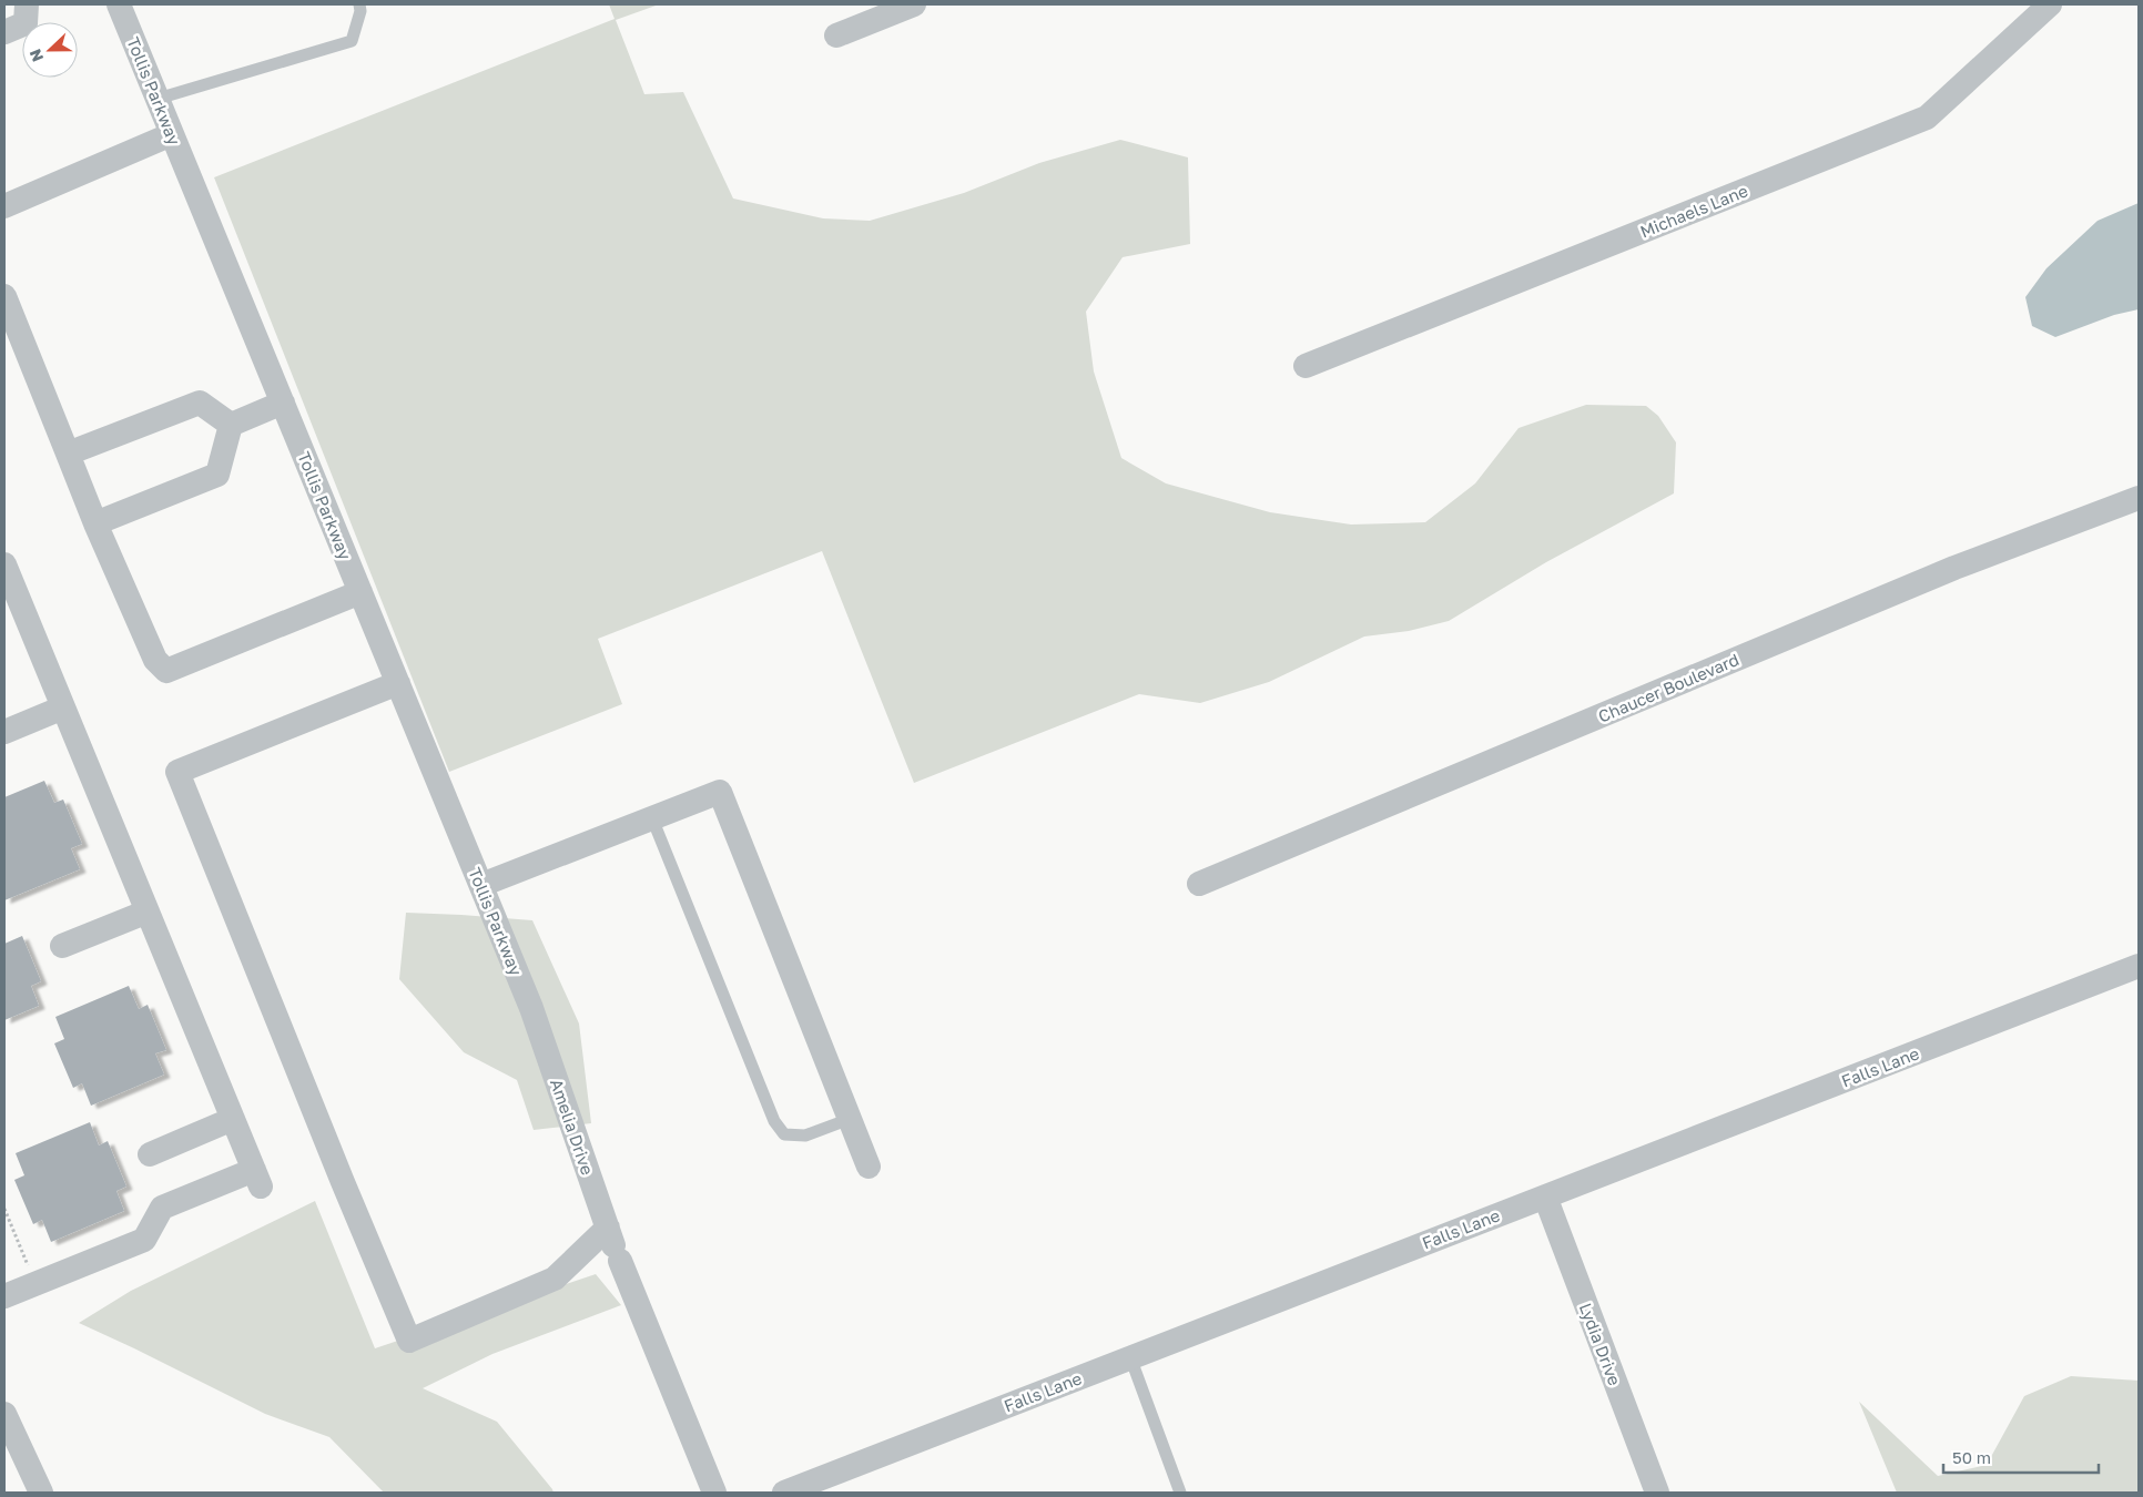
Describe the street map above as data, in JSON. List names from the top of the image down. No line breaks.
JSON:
{"streets":{"street":["Tollis Parkway","Michaels Lane","Chaucer Boulevard","Falls Lane","Amelia Drive","Lydia Drive"]},"crossings":[["Tollis Parkway","Amelia Drive"],["Falls Lane","Lydia Drive"]],"scale_bar":"50 m","north":"left"}
